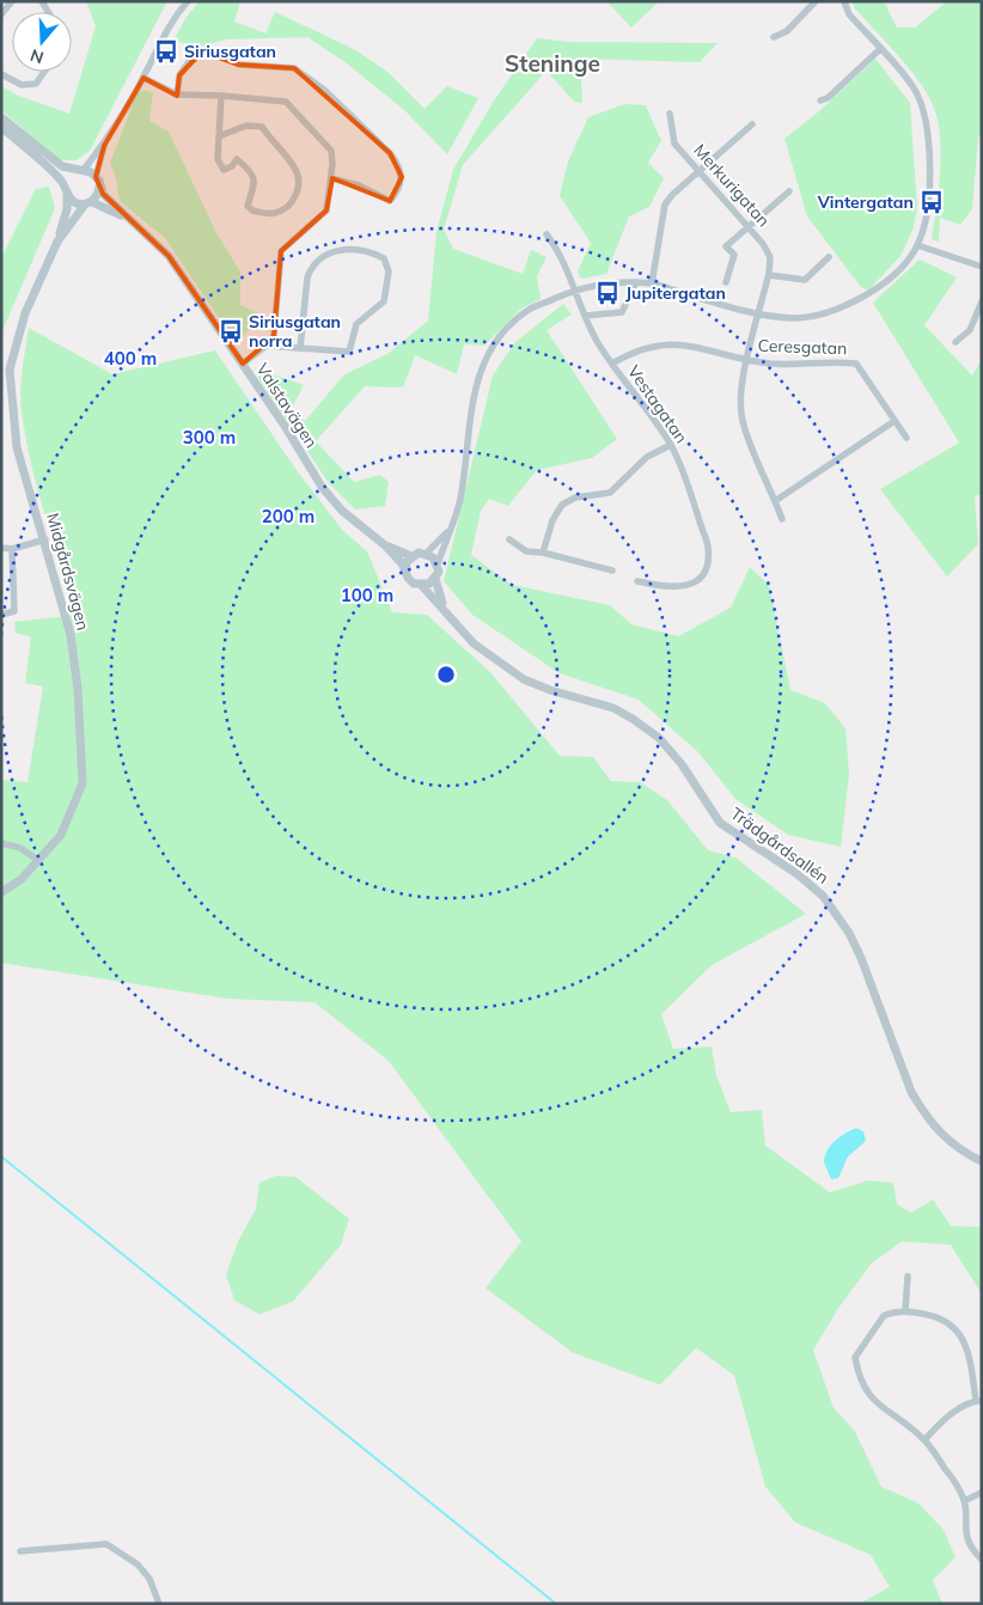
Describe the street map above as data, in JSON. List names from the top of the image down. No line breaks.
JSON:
{"streets":{"street":["Merkurigatan","Ceresgatan","Vestagatan","Valstavägen","Midgårdsvägen","Trädgårdsallén"]},"crossings":[["Merkurigatan","Ceresgatan"],["Ceresgatan","Vestagatan"],["Valstavägen","Midgårdsvägen"],["Valstavägen","Trädgårdsallén"]],"districts":["Steninge"],"places":{"bus stop":["Siriusgatan","Vintergatan","Jupitergatan","Siriusgatan norra"]},"north":"bottom","rings":["400 m","300 m","200 m","100 m"]}
